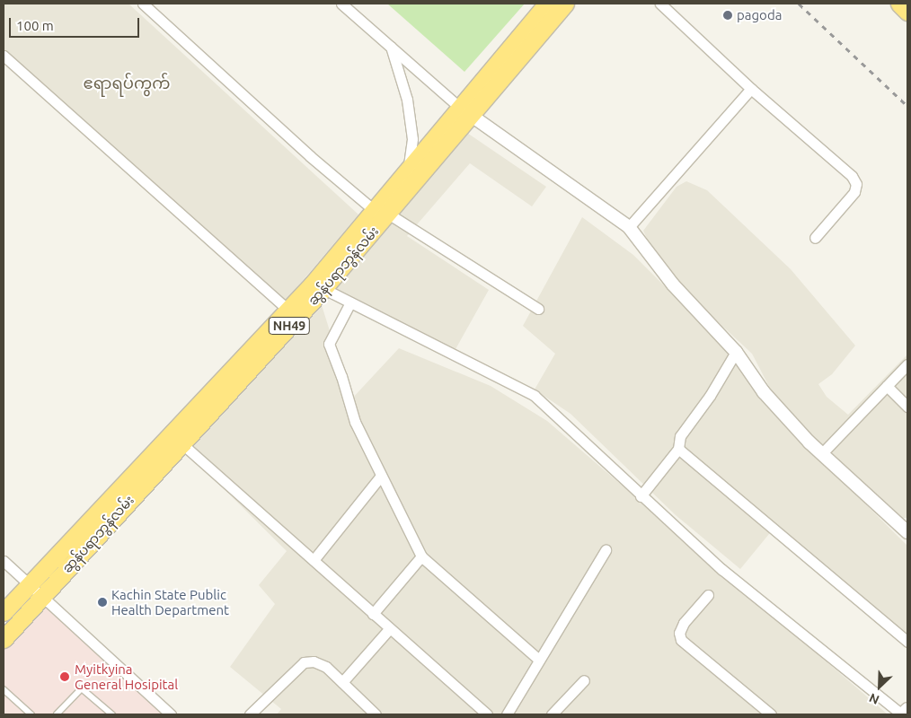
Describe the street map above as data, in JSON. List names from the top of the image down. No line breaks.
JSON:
{"streets":{"highway":["ဆွန်ပရာဘွန်လမ်း","NH49"]},"districts":["ဧရာရပ်ကွက်"],"places":["pagoda","Kachin State Public Health Department","Myitkyina General Hosipital"],"scale_bar":"100 m","north":"bottom left"}
